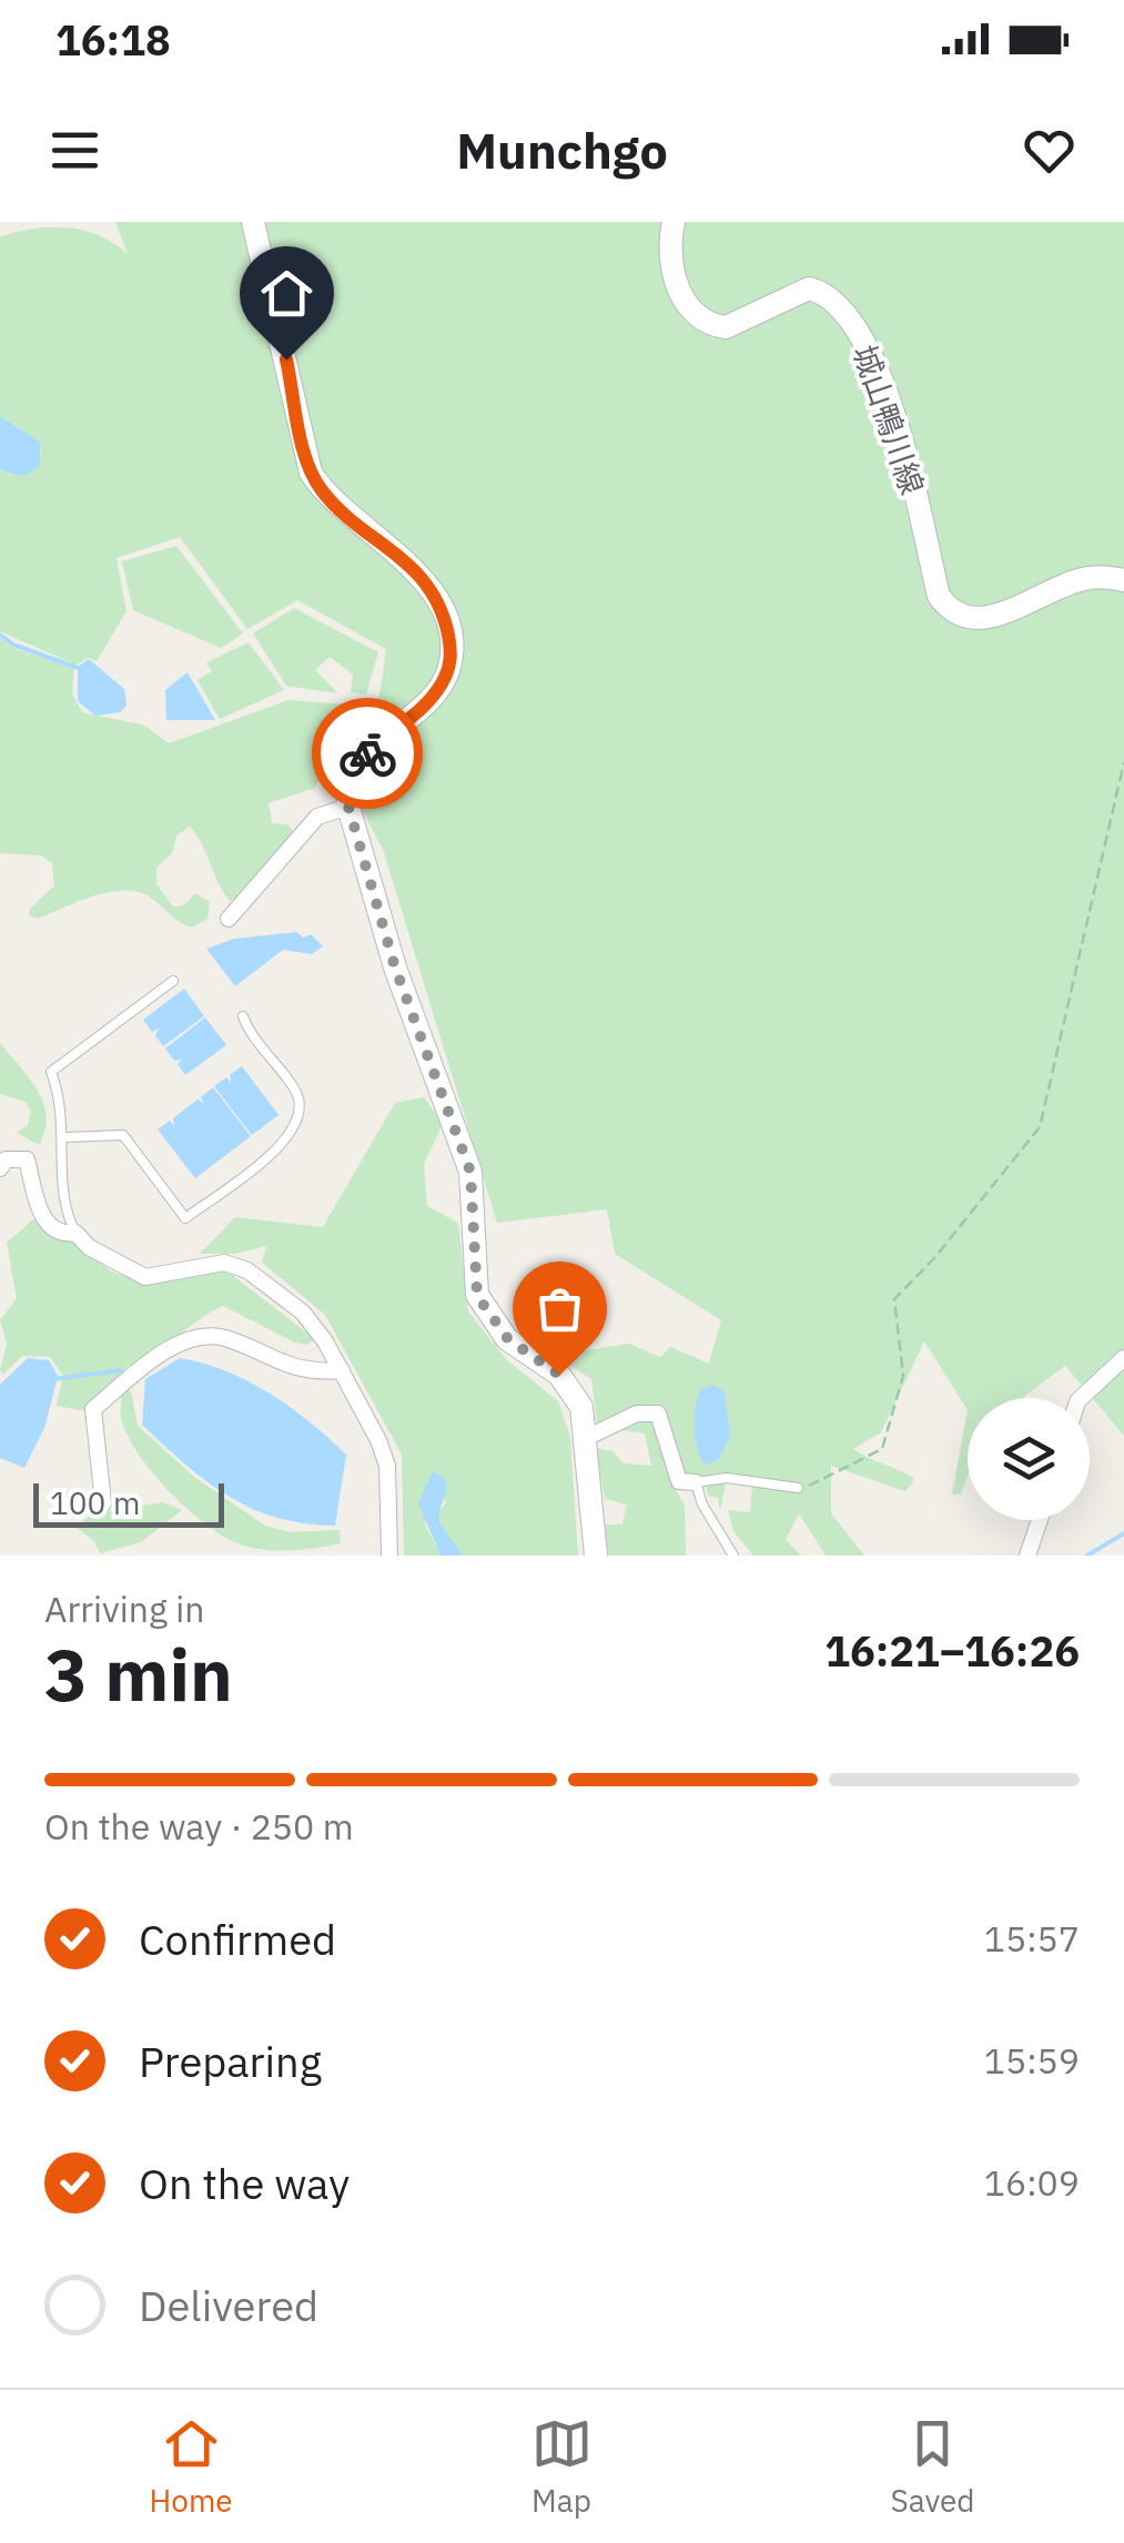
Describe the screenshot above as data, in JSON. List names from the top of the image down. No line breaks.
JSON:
{"streets":{"main road":["城山鴨川線"]},"scale_bar":"100 m","page":{"status":"16:18","header":"Munchgo","scale":"100 m","heading":["3 min","Arriving in","16:21–16:26"],"bar":"On the way · 250 m","list":[["Confirmed","15:57"],["Preparing","15:59"],["On the way","16:09"],"Delivered"],"tabs":["Home","Map","Saved"]}}
